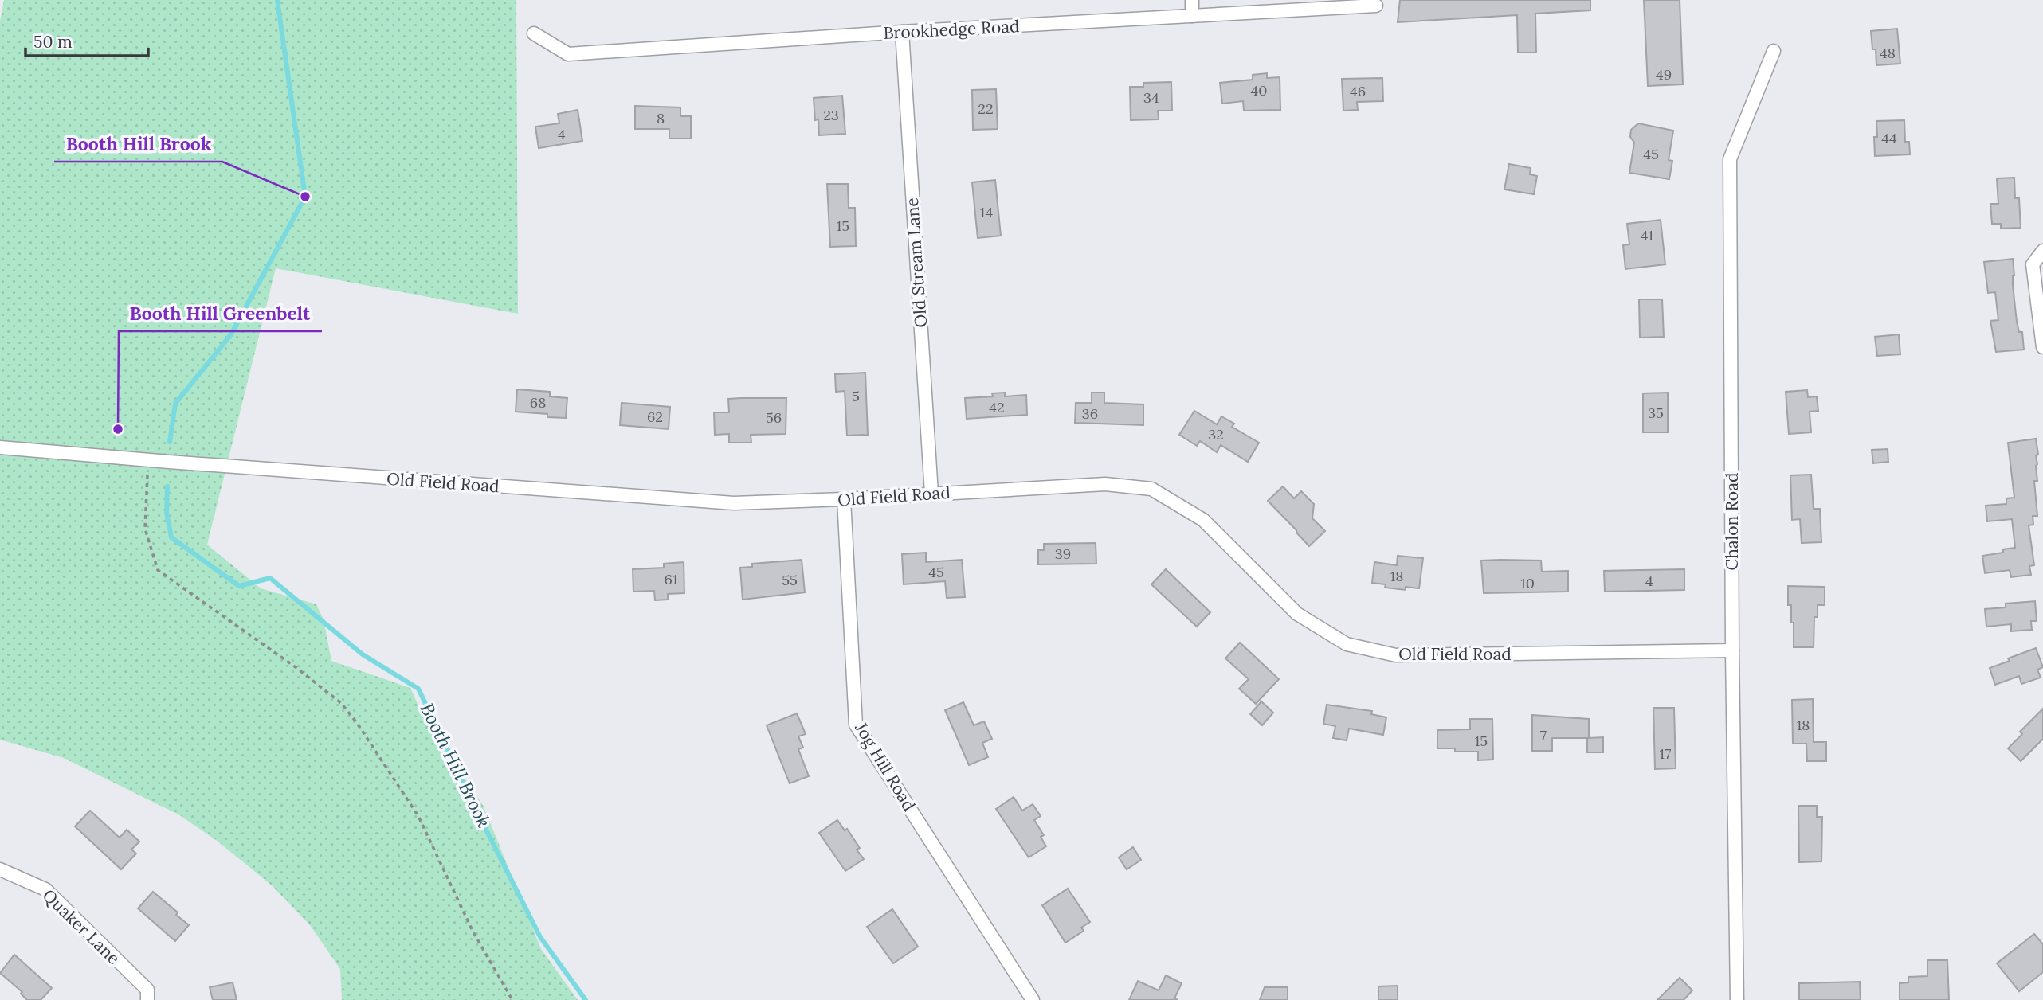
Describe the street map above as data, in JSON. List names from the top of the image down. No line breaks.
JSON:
{"streets":{"street":["Brookhedge Road","Old Stream Lane","Old Field Road","Chalon Road","Jog Hill Road","Quaker Lane"]},"crossings":[["Brookhedge Road","Old Stream Lane"],["Old Stream Lane","Old Field Road"],["Old Field Road","Chalon Road"],["Old Field Road","Jog Hill Road"]],"water":["Booth Hill Brook"],"places":["Booth Hill Brook","Booth Hill Greenbelt"],"house_numbers":["48","49","40","46","34","22","23","8","4","44","45","14","15","41","5","68","42","35","36","62","56","32","39","45","18","61","55","4","10","18","7","15","17"],"scale_bar":"50 m"}
